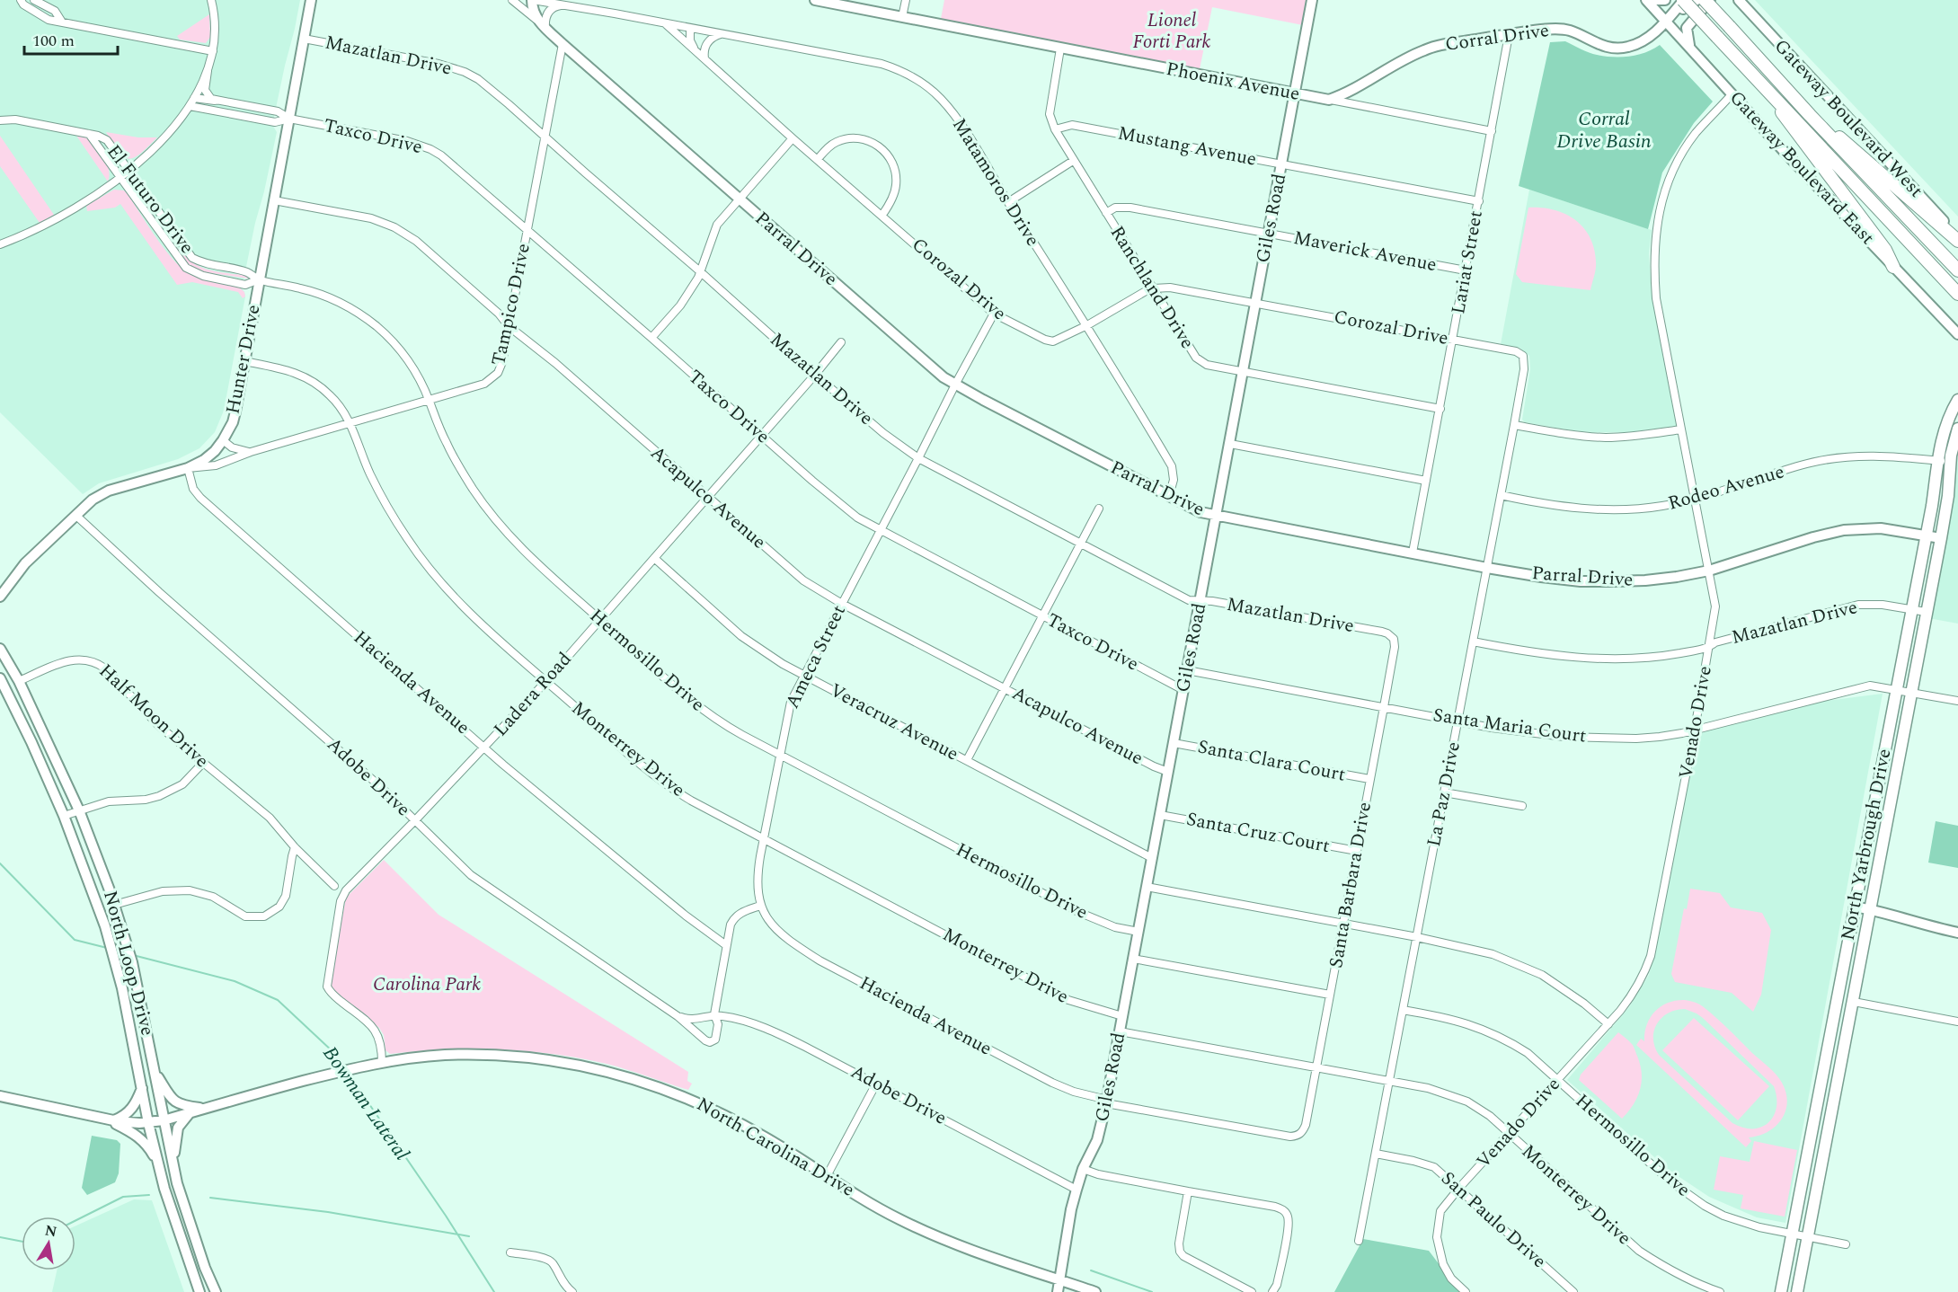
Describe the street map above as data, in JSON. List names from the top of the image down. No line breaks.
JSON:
{"streets":{"main road":["Corral Drive","Phoenix Avenue","Gateway Boulevard West","Gateway Boulevard East","Giles Road","Parral Drive","Hunter Drive","North Yarbrough Drive","North Loop Drive","North Carolina Drive"],"street":["Mazatlan Drive","Taxco Drive","Mustang Avenue","Matamoros Drive","El Futuro Drive","Maverick Avenue","Lariat Street","Corozal Drive","Ranchland Drive","Tampico Drive","Rodeo Avenue","Acapulco Avenue","Ameca Street","Hermosillo Drive","Hacienda Avenue","Ladera Road","Half Moon Drive","Veracruz Avenue","Venado Drive","Santa Maria Court","Monterrey Drive","Santa Clara Court","Adobe Drive","La Paz Drive","Santa Cruz Court","Santa Barbara Drive","San Paulo Drive"]},"crossings":[["Corral Drive","Phoenix Avenue"],["Corral Drive","Gateway Boulevard East"],["Corral Drive","Lariat Street"],["Mazatlan Drive","Giles Road"],["Mazatlan Drive","Tampico Drive"],["Mazatlan Drive","Hunter Drive"],["Mazatlan Drive","Ameca Street"],["Mazatlan Drive","Ladera Road"],["Mazatlan Drive","Venado Drive"],["Mazatlan Drive","La Paz Drive"],["Mazatlan Drive","North Yarbrough Drive"],["Mazatlan Drive","Santa Barbara Drive"],["Phoenix Avenue","Giles Road"],["Phoenix Avenue","Lariat Street"],["Phoenix Avenue","Ranchland Drive"],["Taxco Drive","Giles Road"],["Taxco Drive","Tampico Drive"],["Taxco Drive","Hunter Drive"],["Taxco Drive","Ameca Street"],["Taxco Drive","Ladera Road"],["Mustang Avenue","Giles Road"],["Mustang Avenue","Lariat Street"],["Mustang Avenue","Ranchland Drive"],["Gateway Boulevard East","Venado Drive"],["Matamoros Drive","Parral Drive"],["Matamoros Drive","Corozal Drive"],["El Futuro Drive","Hunter Drive"],["El Futuro Drive","Hermosillo Drive"],["Giles Road","Parral Drive"],["Giles Road","Maverick Avenue"],["Giles Road","Corozal Drive"],["Giles Road","Ranchland Drive"],["Giles Road","Acapulco Avenue"],["Giles Road","Hermosillo Drive"],["Giles Road","Hacienda Avenue"],["Giles Road","Veracruz Avenue"],["Giles Road","Santa Maria Court"],["Giles Road","Monterrey Drive"],["Giles Road","Santa Clara Court"],["Giles Road","Adobe Drive"],["Giles Road","Santa Cruz Court"],["Giles Road","North Carolina Drive"],["Parral Drive","Lariat Street"],["Parral Drive","Tampico Drive"],["Parral Drive","Ameca Street"],["Parral Drive","Venado Drive"],["Parral Drive","La Paz Drive"],["Parral Drive","North Yarbrough Drive"],["Maverick Avenue","Lariat Street"],["Maverick Avenue","Ranchland Drive"],["Lariat Street","Corozal Drive"],["Lariat Street","Ranchland Drive"],["Corozal Drive","Ranchland Drive"],["Corozal Drive","Ameca Street"],["Corozal Drive","La Paz Drive"],["Tampico Drive","Hunter Drive"],["Tampico Drive","Acapulco Avenue"],["Tampico Drive","Hermosillo Drive"],["Tampico Drive","Hacienda Avenue"],["Tampico Drive","Monterrey Drive"],["Hunter Drive","Acapulco Avenue"],["Hunter Drive","Hermosillo Drive"],["Hunter Drive","Hacienda Avenue"],["Hunter Drive","Monterrey Drive"],["Hunter Drive","Adobe Drive"],["Rodeo Avenue","Venado Drive"],["Rodeo Avenue","La Paz Drive"],["Rodeo Avenue","North Yarbrough Drive"],["Acapulco Avenue","Ameca Street"],["Acapulco Avenue","Ladera Road"],["Ameca Street","Hermosillo Drive"],["Ameca Street","Hacienda Avenue"],["Ameca Street","Veracruz Avenue"],["Ameca Street","Monterrey Drive"],["Hermosillo Drive","Ladera Road"],["Hermosillo Drive","Venado Drive"],["Hermosillo Drive","La Paz Drive"],["Hermosillo Drive","North Yarbrough Drive"],["Hacienda Avenue","Ladera Road"],["Hacienda Avenue","Santa Barbara Drive"],["Ladera Road","Veracruz Avenue"],["Ladera Road","Monterrey Drive"],["Ladera Road","Adobe Drive"],["Ladera Road","North Carolina Drive"],["Half Moon Drive","North Loop Drive"],["Venado Drive","Santa Maria Court"],["Venado Drive","Monterrey Drive"],["Venado Drive","San Paulo Drive"],["Santa Maria Court","La Paz Drive"],["Santa Maria Court","North Yarbrough Drive"],["Santa Maria Court","Santa Barbara Drive"],["Monterrey Drive","La Paz Drive"],["Monterrey Drive","Santa Barbara Drive"],["Santa Clara Court","Santa Barbara Drive"],["La Paz Drive","San Paulo Drive"],["Santa Cruz Court","Santa Barbara Drive"],["North Loop Drive","North Carolina Drive"]],"water":["Corral Drive Basin","Bowman Lateral"],"parks":["Lionel Forti Park","Carolina Park"],"scale_bar":"100 m","north":"top"}
